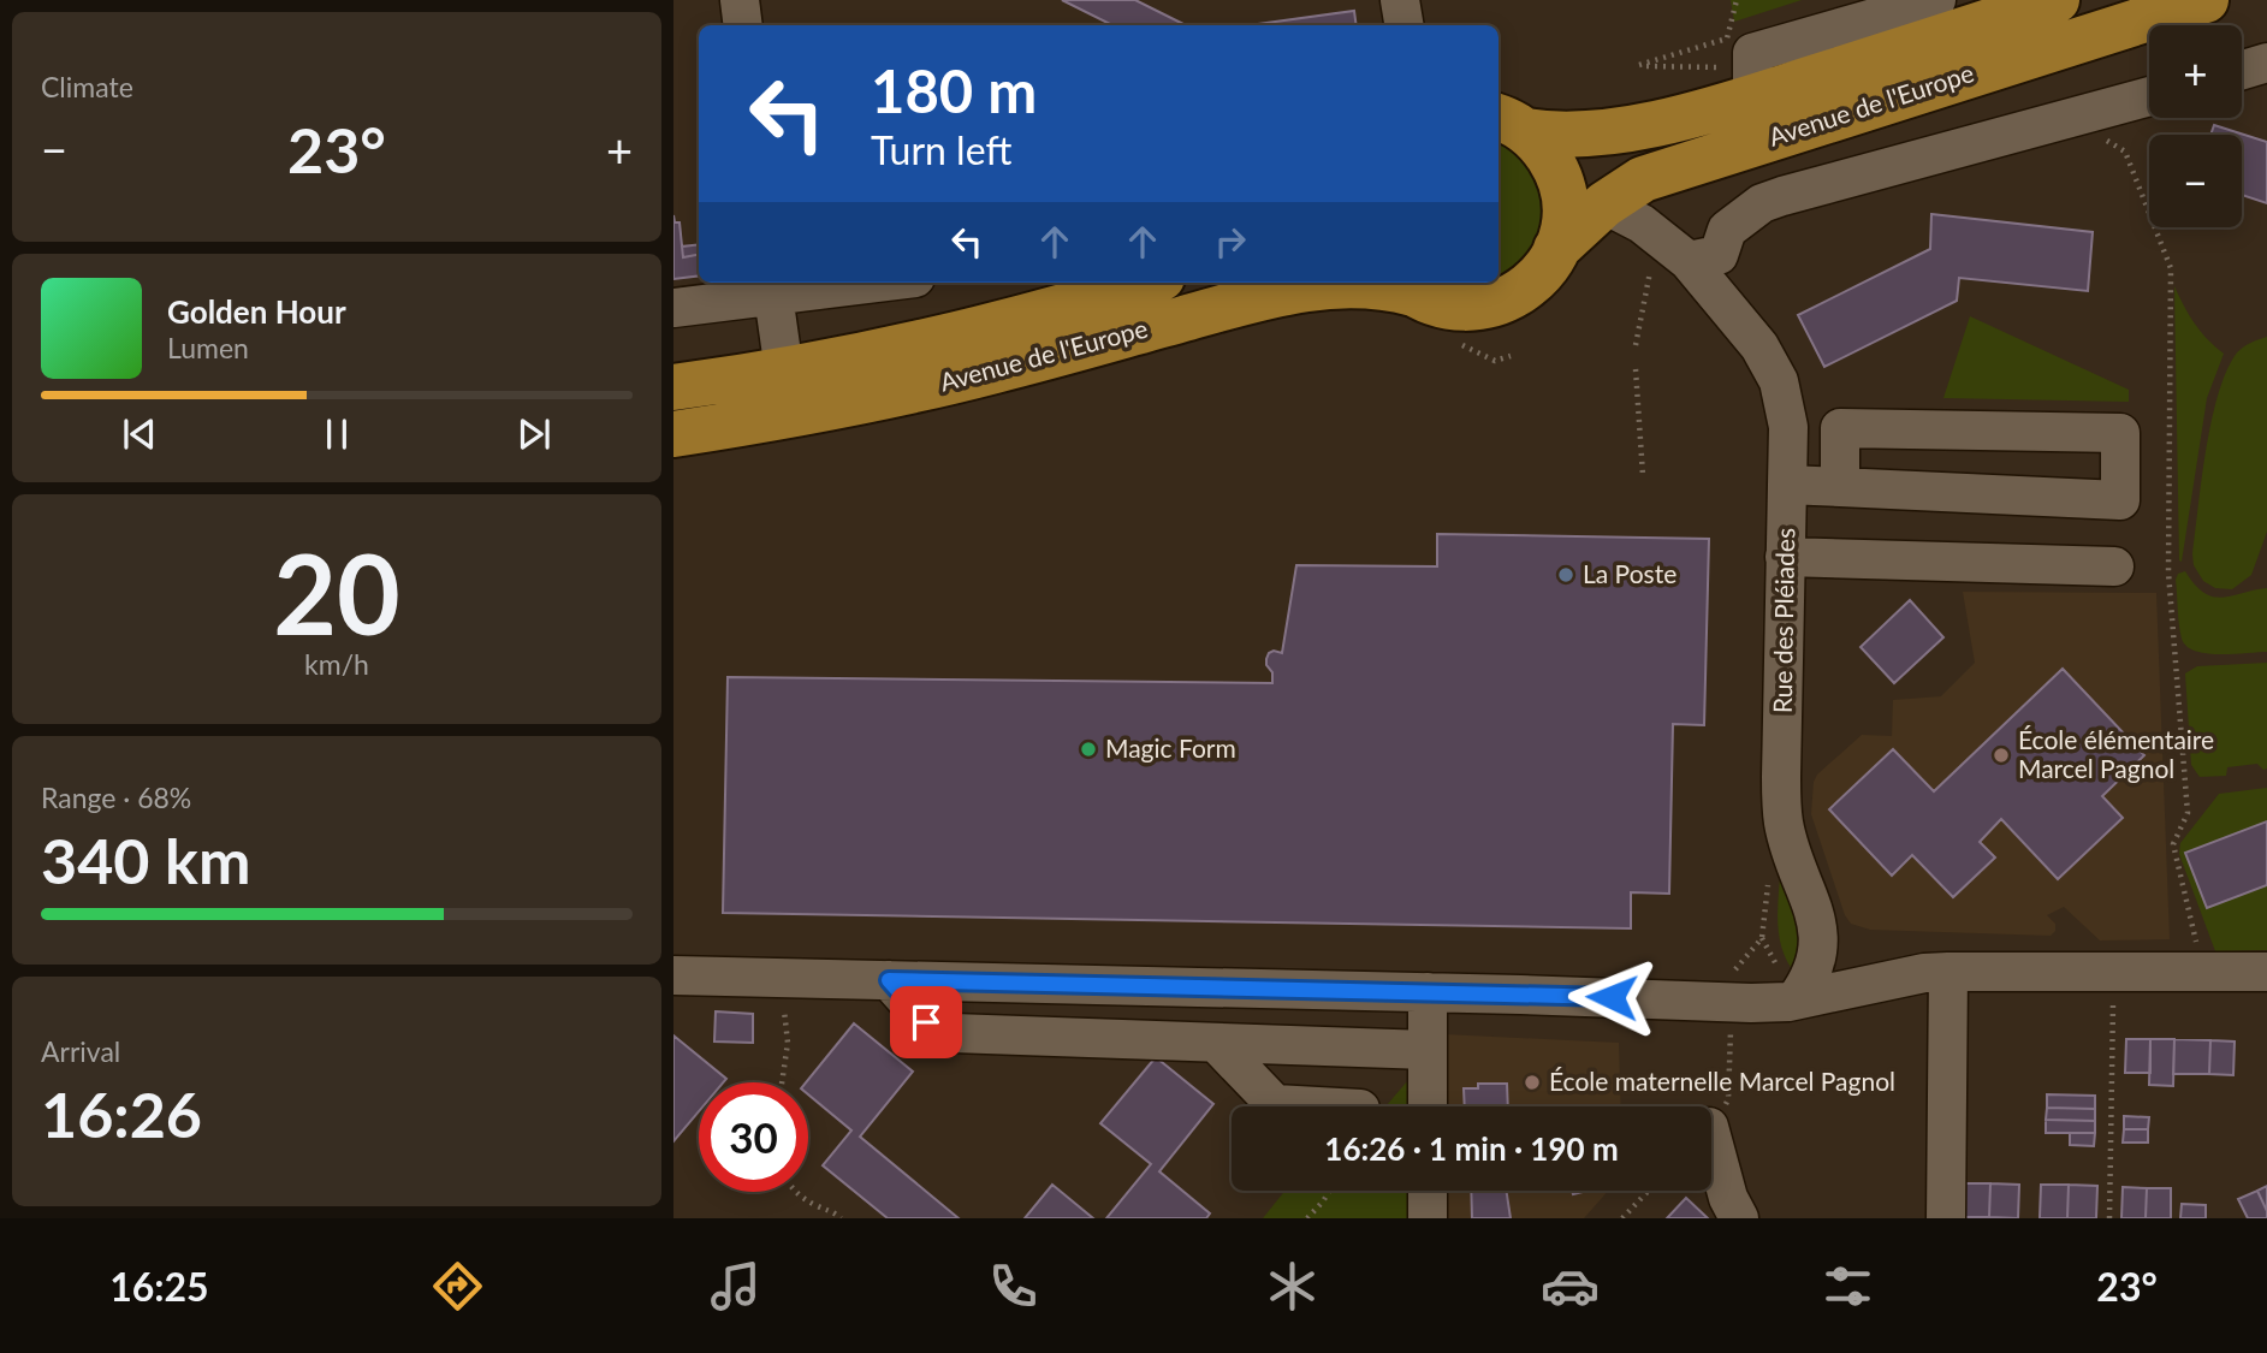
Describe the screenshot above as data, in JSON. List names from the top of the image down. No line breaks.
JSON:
{"streets":{"main road":["Avenue de l'Europe"],"street":["Rue des Pléiades"]},"crossings":[["Avenue de l'Europe","Rue des Pléiades"]],"places":["La Poste","Magic Form","École élémentaire Marcel Pagnol","École maternelle Marcel Pagnol"],"page":{"tile":["Climate",["20","km/h"],["Range · 68%","340 km"],["Arrival","16:26"]],"map_buttons":["+","−"],"turn":["180 m","Turn left"],"heat":["−","23°","+"],"song":["Golden Hour","Lumen"],"limit":"30","trip":"16:26 · 1 min · 190 m","tabs":["16:25","23°"]}}
